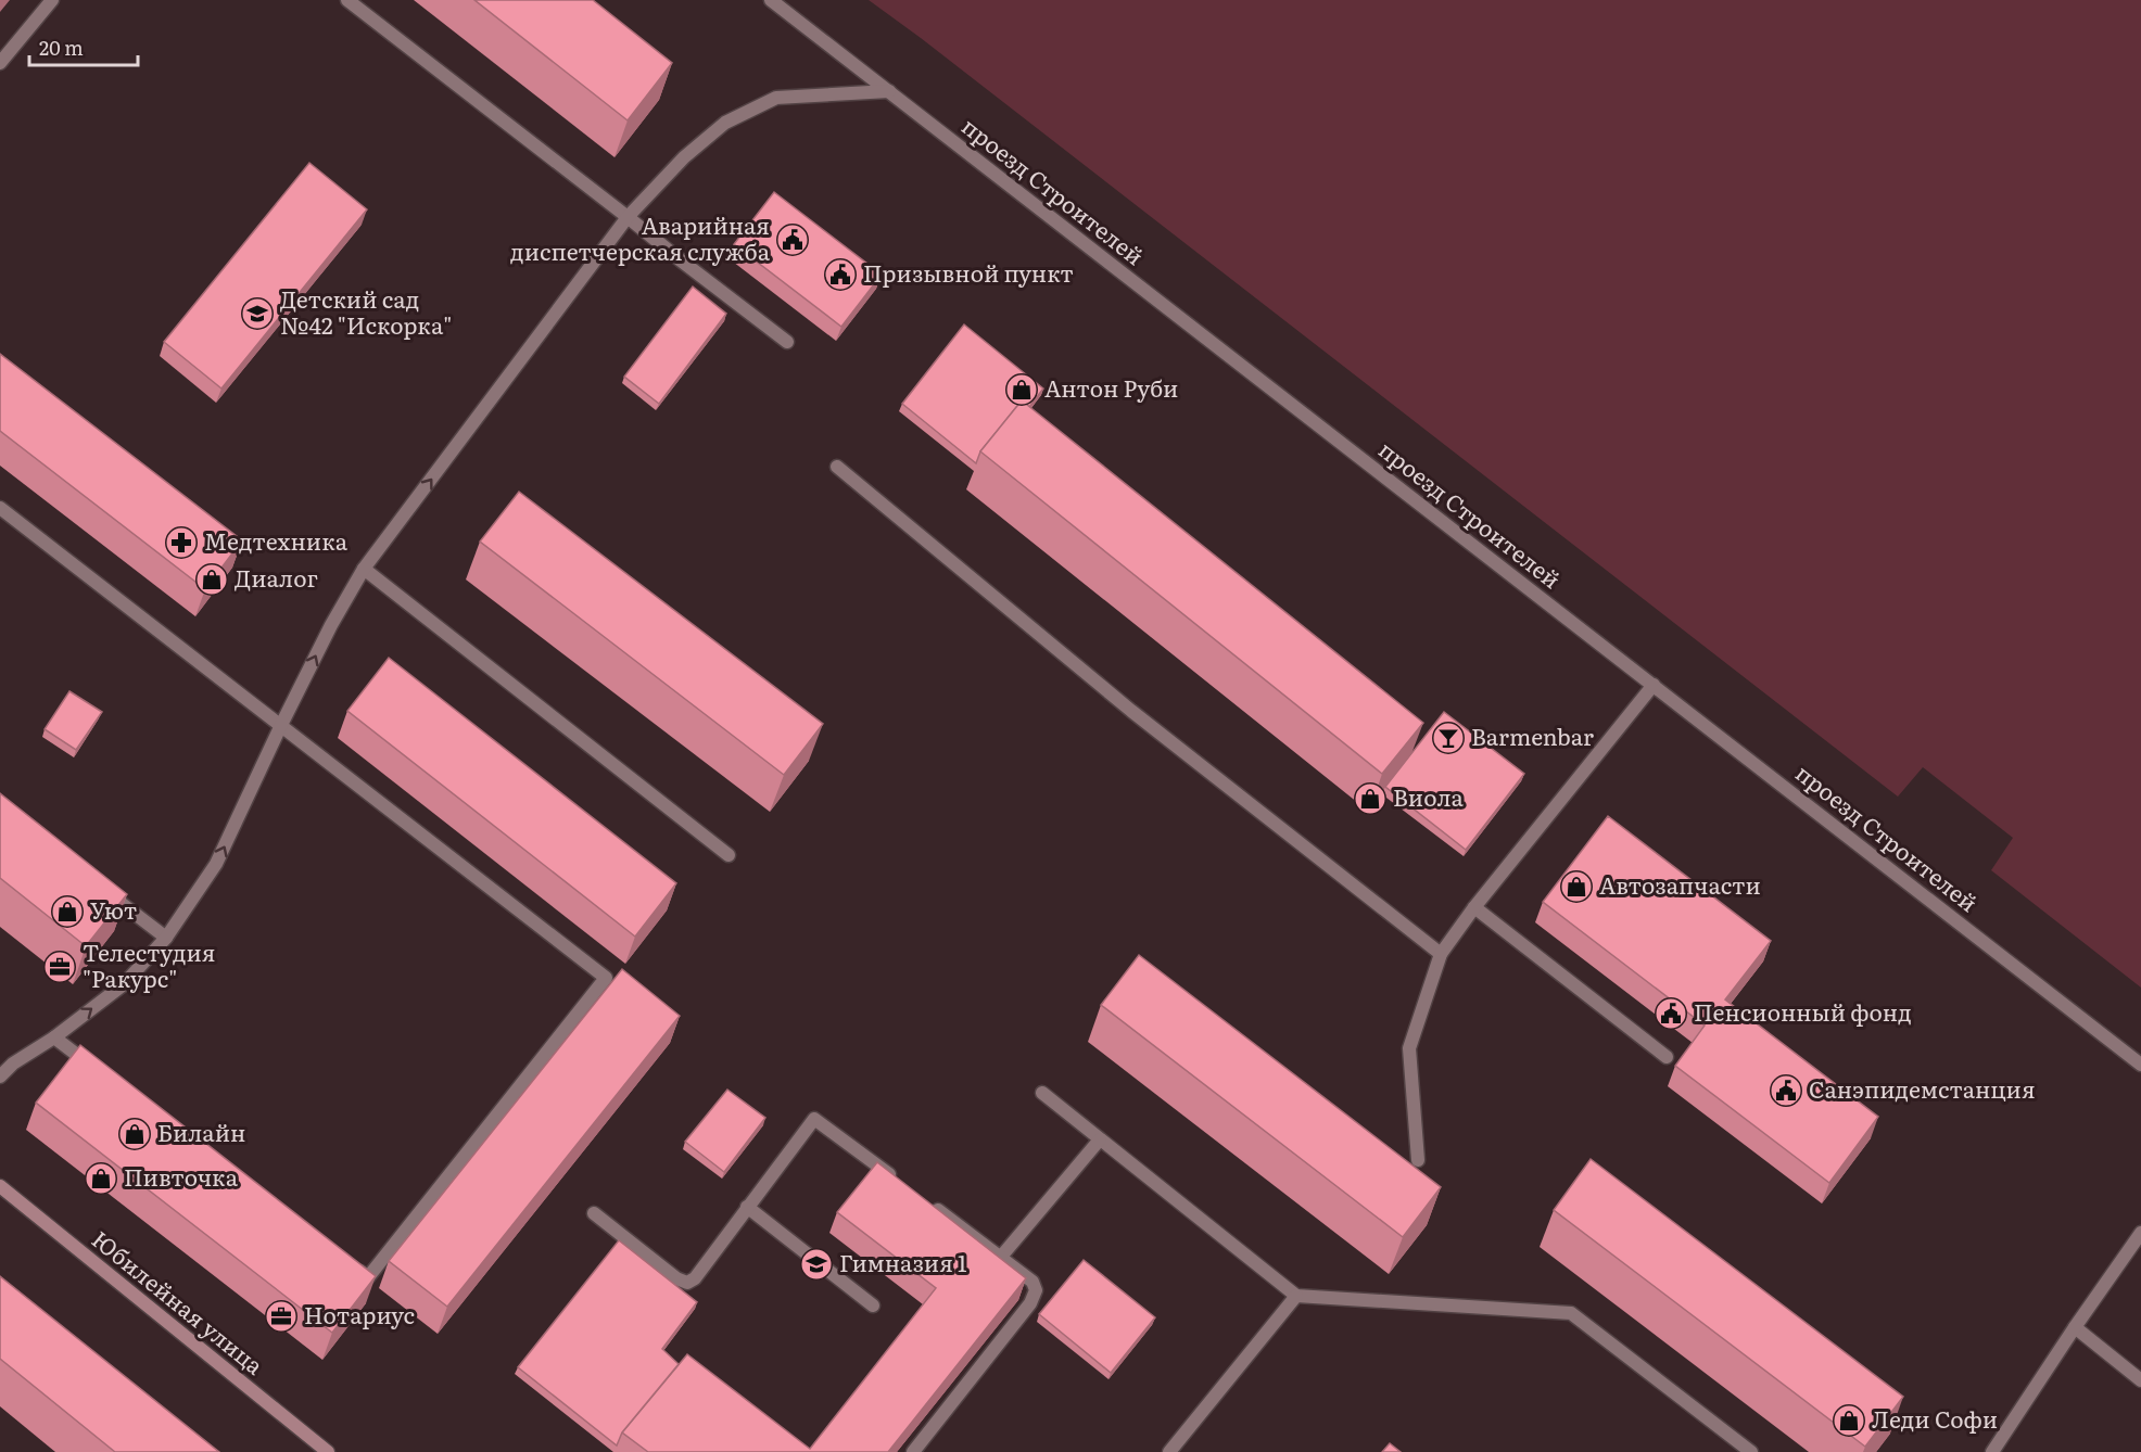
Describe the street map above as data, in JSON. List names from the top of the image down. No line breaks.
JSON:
{"streets":{"street":["проезд Строителей","Юбилейная улица"]},"places":{"public building":["Аварийная диспетчерская служба","Призывной пункт","Пенсионный фонд","Санэпидемстанция"],"school or university":["Детский сад №42 \"Искорка\"","Гимназия 1"],"shop":["Антон Руби","Диалог","Виола","Автозапчасти","Уют","Билайн","Пивточка","Леди Софи"],"pharmacy":["Медтехника"],"bar":["Barmenbar"],"office":["Телестудия \"Ракурс\"","Нотариус"]},"scale_bar":"20 m"}
